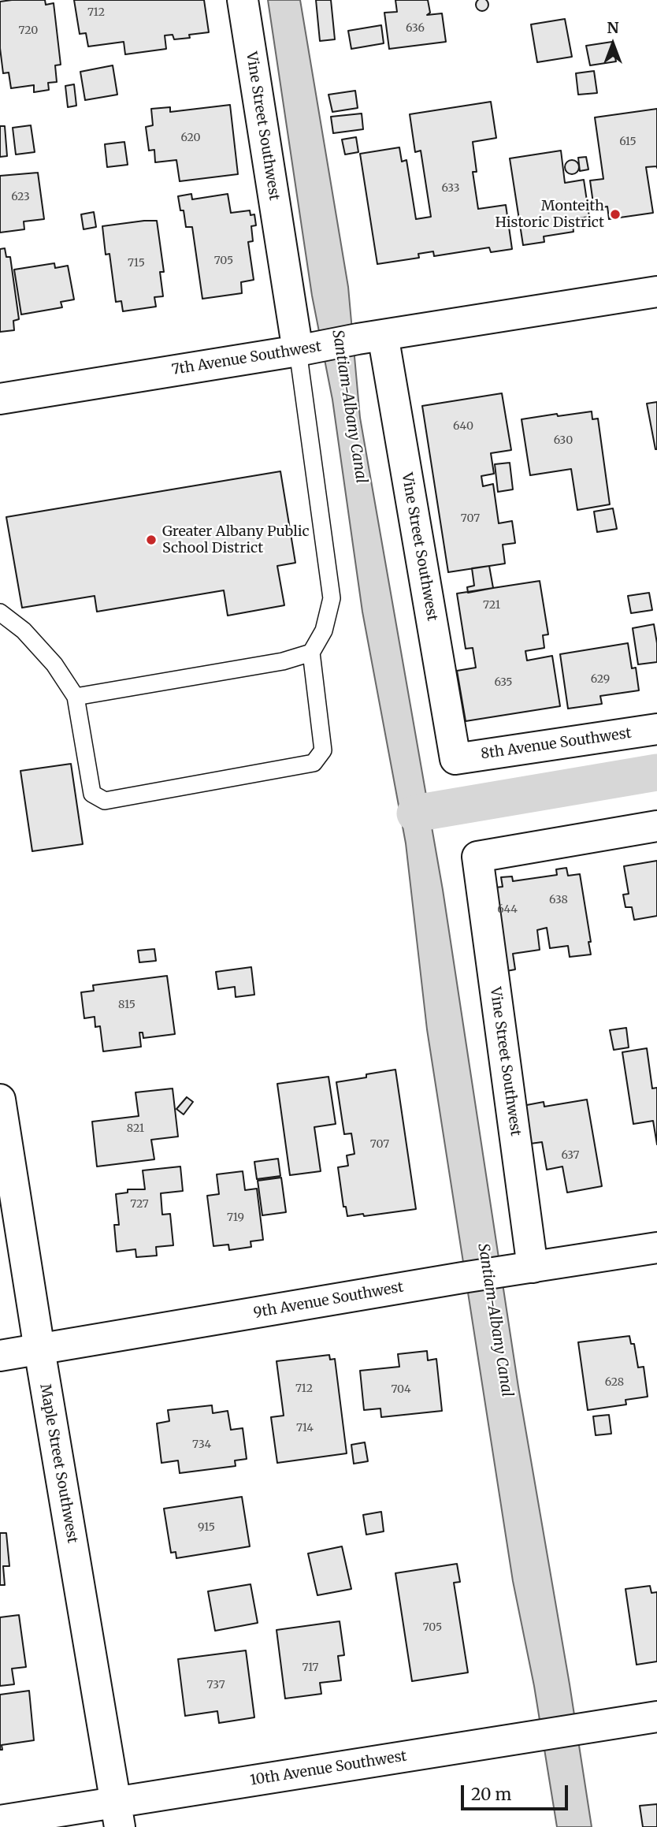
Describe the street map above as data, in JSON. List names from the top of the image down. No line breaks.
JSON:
{"streets":{"street":["Vine Street Southwest","7th Avenue Southwest","8th Avenue Southwest","9th Avenue Southwest","Maple Street Southwest","10th Avenue Southwest"]},"crossings":[["Vine Street Southwest","7th Avenue Southwest"],["Vine Street Southwest","8th Avenue Southwest"],["Vine Street Southwest","9th Avenue Southwest"],["9th Avenue Southwest","Maple Street Southwest"],["Maple Street Southwest","10th Avenue Southwest"]],"water":["Santiam-Albany Canal"],"places":["Monteith Historic District","Greater Albany Public School District"],"house_numbers":["712","636","720","620","615","633","623","705","715","640","630","707","721","629","635","638","644","815","821","707","637","727","719","628","712","704","714","734","915","705","717","737"],"scale_bar":"20 m","north":"top"}
